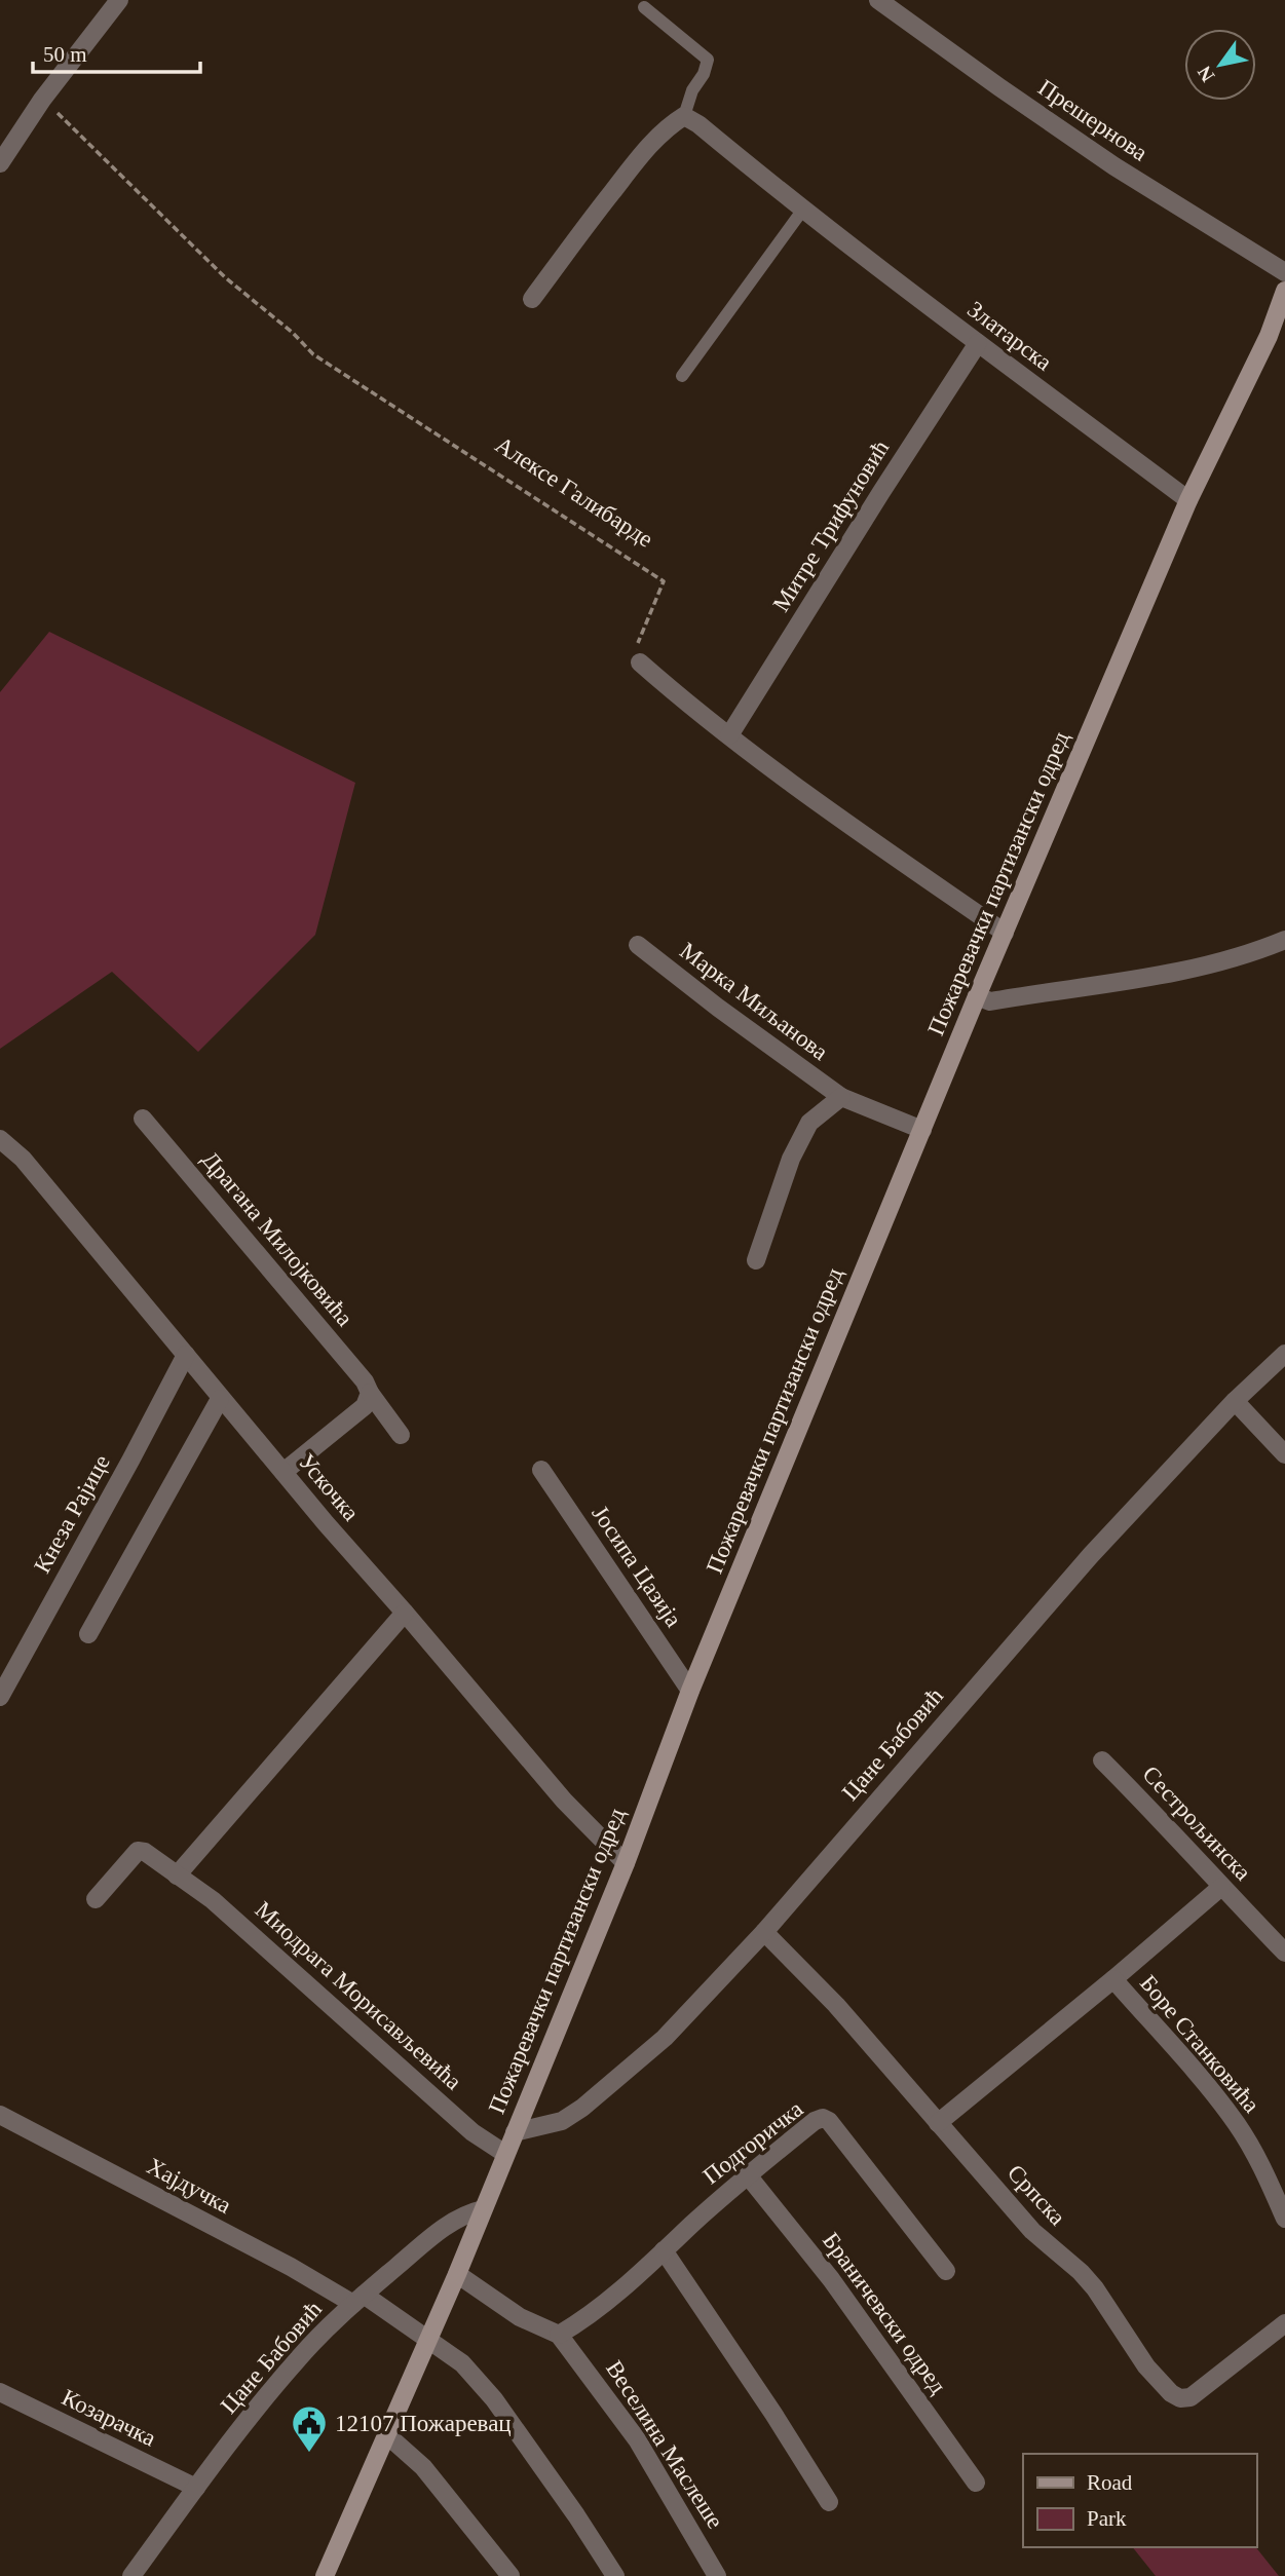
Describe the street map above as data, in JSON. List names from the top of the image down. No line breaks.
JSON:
{"streets":{"street":["Прешернова","Златарска","Митре Трифуновић","Пожаревачки партизански одред","Марка Миљанова","Драгана Милојковића","Ускочка","Кнеза Рајице","Јосипа Цазија","Цане Бабовић","Сестрољинска","Миодрага Морисављевића","Боре Станковића","Подгоричка","Хајдучка","Српска","Браничевски одред","Козарачка","Веселина Маслеше"],"path":["Алексе Галибарде"]},"crossings":[["Златарска","Митре Трифуновић"],["Златарска","Пожаревачки партизански одред"],["Пожаревачки партизански одред","Марка Миљанова"],["Пожаревачки партизански одред","Ускочка"],["Пожаревачки партизански одред","Јосипа Цазија"],["Пожаревачки партизански одред","Цане Бабовић"],["Пожаревачки партизански одред","Миодрага Морисављевића"],["Пожаревачки партизански одред","Хајдучка"],["Пожаревачки партизански одред","Веселина Маслеше"],["Ускочка","Кнеза Рајице"],["Цане Бабовић","Хајдучка"],["Цане Бабовић","Српска"],["Цане Бабовић","Козарачка"],["Сестрољинска","Боре Станковића"],["Боре Станковића","Српска"],["Подгоричка","Браничевски одред"],["Подгоричка","Веселина Маслеше"]],"places":{"public building":["12107 Пожаревац"]},"legend":["Road","Park"],"scale_bar":"50 m","north":"bottom left"}
